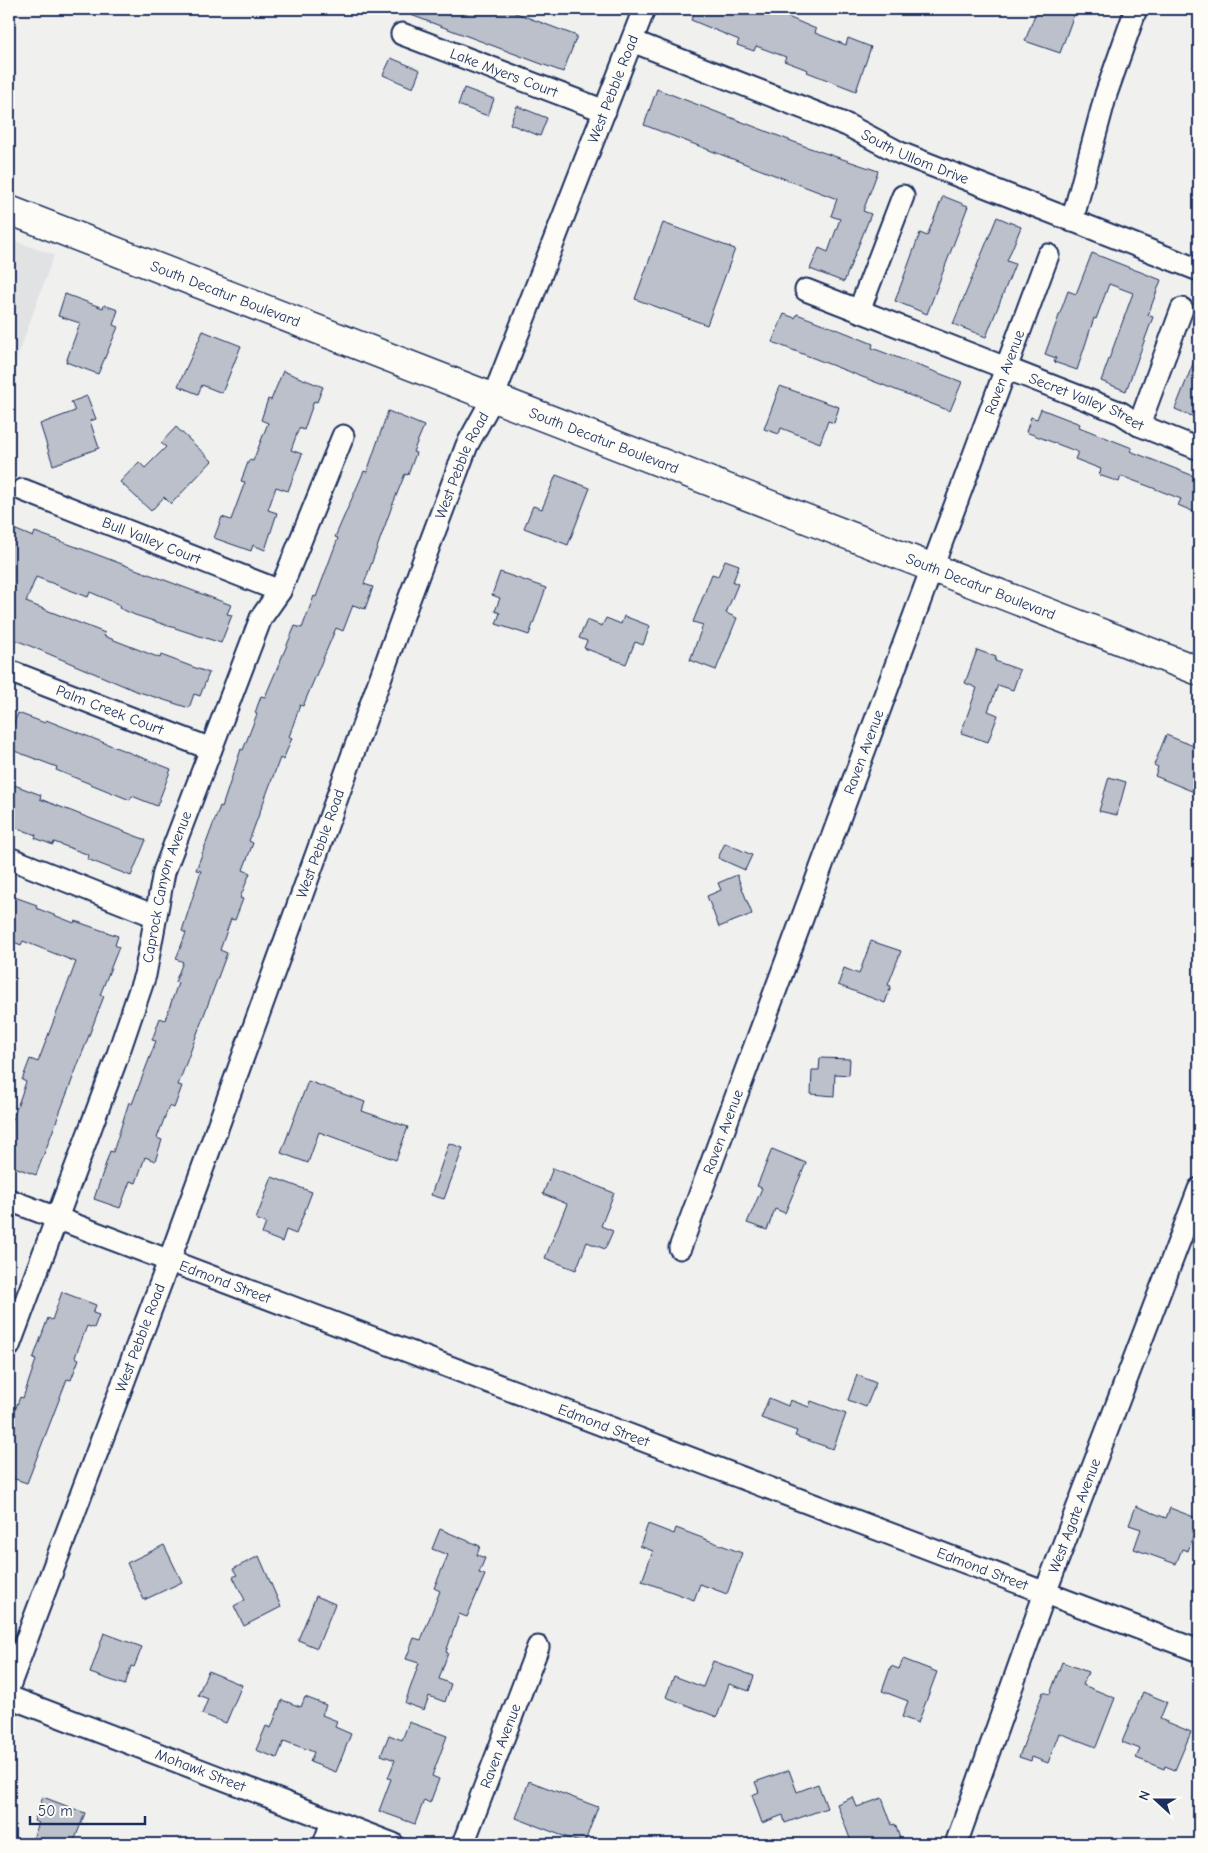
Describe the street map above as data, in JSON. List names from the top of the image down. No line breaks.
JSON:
{"streets":{"main road":["South Decatur Boulevard"],"street":["Lake Myers Court","West Pebble Road","South Ullom Drive","Raven Avenue","Secret Valley Street","Bull Valley Court","Palm Creek Court","Caprock Canyon Avenue","Edmond Street","West Agate Avenue","Mohawk Street"]},"crossings":[["Lake Myers Court","West Pebble Road"],["West Pebble Road","South Ullom Drive"],["West Pebble Road","South Decatur Boulevard"],["West Pebble Road","Edmond Street"],["South Decatur Boulevard","Raven Avenue"],["Raven Avenue","Secret Valley Street"],["Bull Valley Court","Caprock Canyon Avenue"],["Palm Creek Court","Caprock Canyon Avenue"],["Caprock Canyon Avenue","Edmond Street"],["Edmond Street","West Agate Avenue"]],"scale_bar":"50 m","north":"left"}
